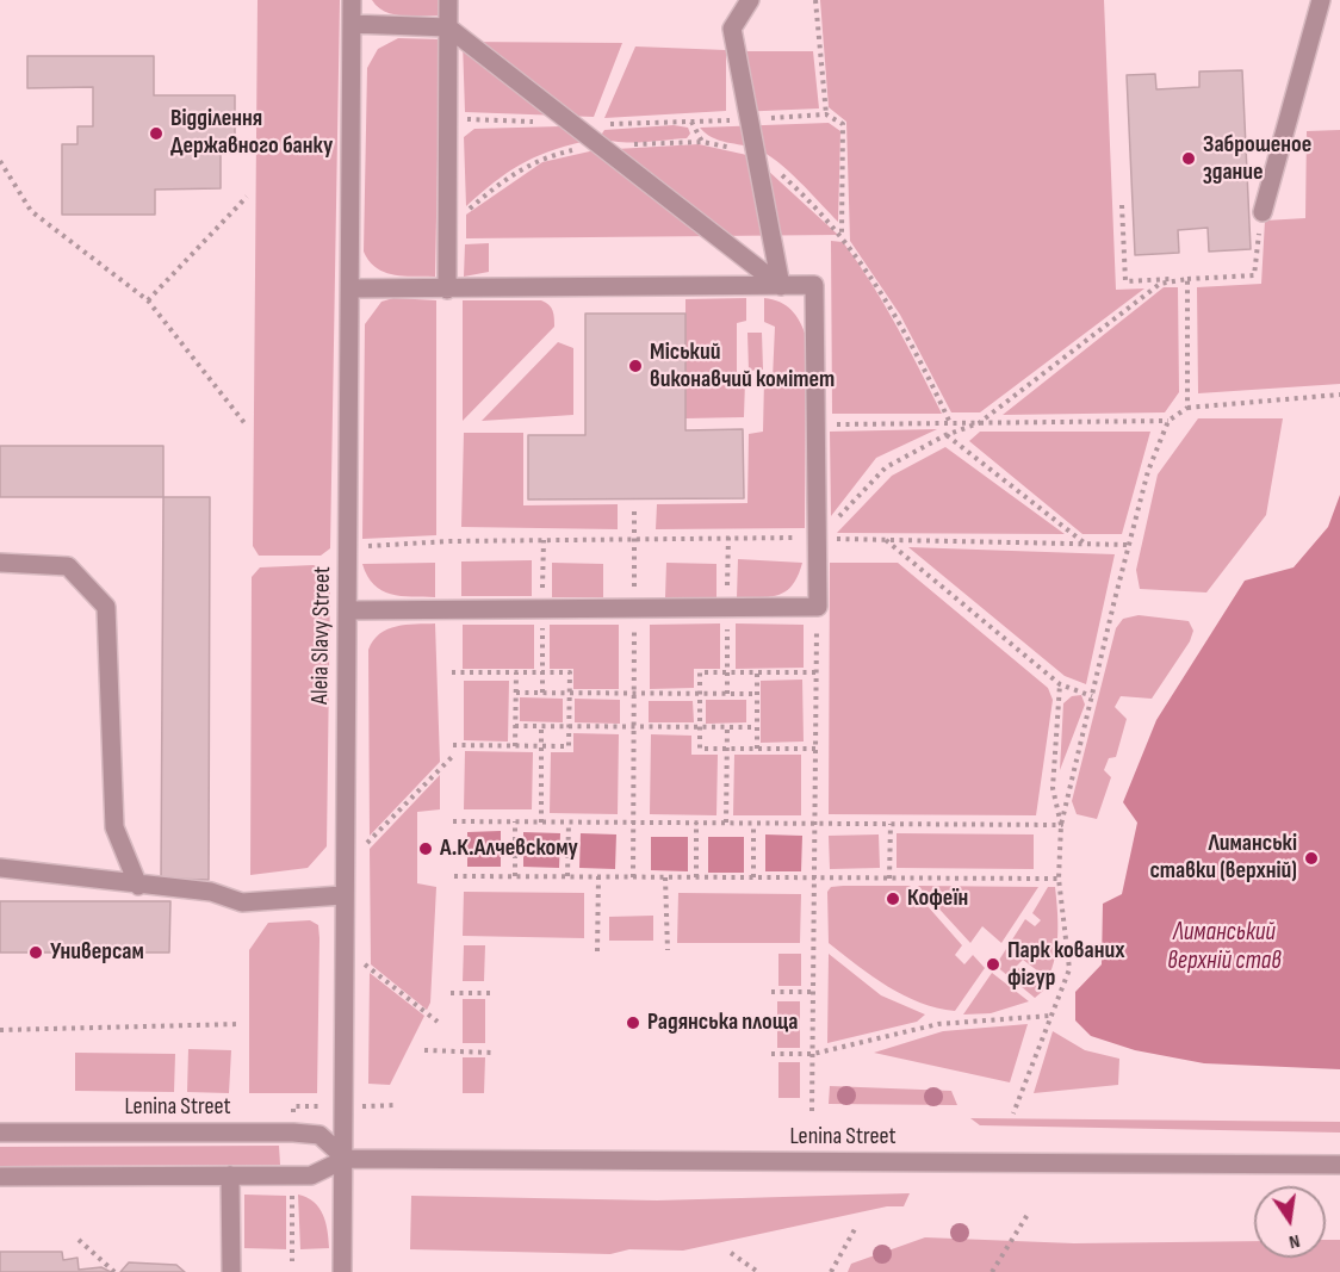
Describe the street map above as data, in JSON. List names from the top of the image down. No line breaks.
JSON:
{"streets":{"street":["Aleia Slavy Street","Lenina Street"]},"crossings":[["Aleia Slavy Street","Lenina Street"]],"water":["Лиманський верхній став"],"places":["Відділення Державного банку","Заброшеное здание","Міський виконавчий комітет","А.К.Алчевскому","Лиманські ставки (верхній)","Кофеїн","Универсам","Парк кованих фігур","Радянська площа"],"north":"bottom"}
